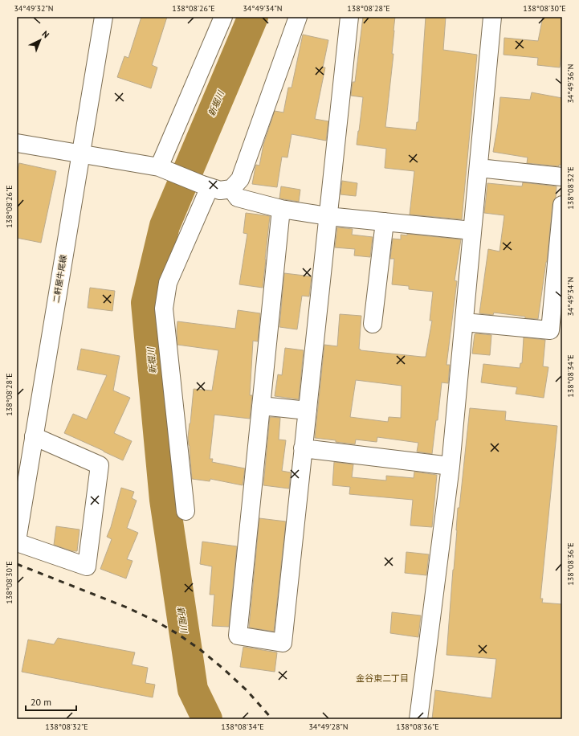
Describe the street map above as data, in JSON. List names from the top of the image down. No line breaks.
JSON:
{"streets":{"street":["二軒屋牛尾線"]},"districts":["金谷東二丁目"],"water":["新堀川"],"scale_bar":"20 m","north":"top right","coordinates":["34°49'32\"N","138°08'26\"E","34°49'34\"N","138°08'28\"E","138°08'30\"E","34°49'36\"N","138°08'32\"E","138°08'34\"E","138°08'36\"E","34°49'28\"N"]}
